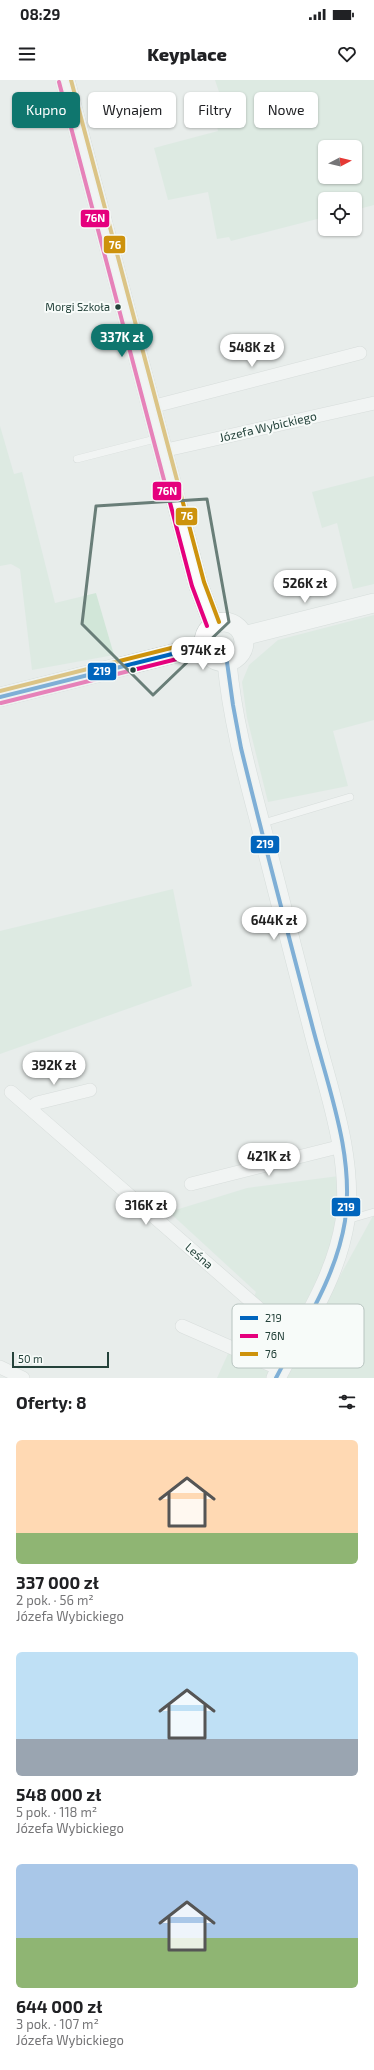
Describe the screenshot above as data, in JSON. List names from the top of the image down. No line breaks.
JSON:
{"streets":{"street":["Józefa Wybickiego","Leśna"]},"places":["Morgi Szkoła"],"lines":["transit line 76","transit line 76N","transit line 219"],"legend":["219","76N","76"],"scale_bar":"50 m","north":"right","page":{"status":"08:29","header":"Keyplace","chip":["Kupno","Wynajem","Filtry","Nowe"],"price":["337K zł","548K zł","526K zł","974K zł","644K zł","392K zł","421K zł","316K zł"],"scale":"50 m","heading":"Oferty: 8","list":[{"name":"337 000 zł","note":"2 pok. · 56 m² · Józefa Wybickiego"},{"name":"548 000 zł","note":"5 pok. · 118 m² · Józefa Wybickiego"},{"name":"644 000 zł","note":"3 pok. · 107 m² · Józefa Wybickiego"}]}}
